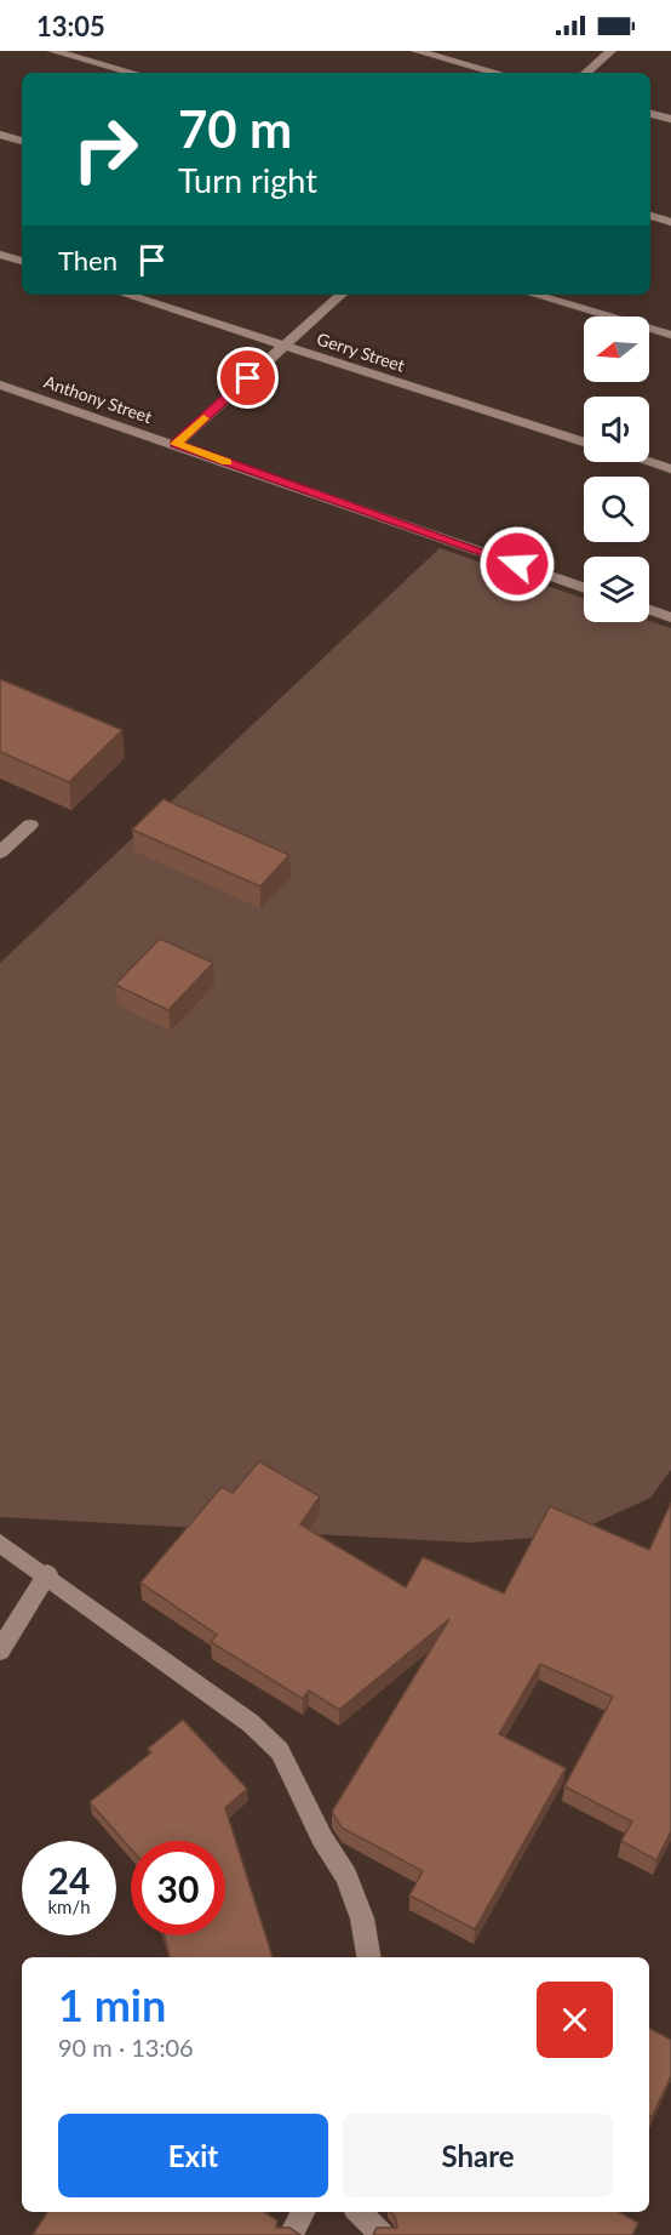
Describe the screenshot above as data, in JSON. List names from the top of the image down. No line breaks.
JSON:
{"streets":{"street":["Gerry Street","Anthony Street"]},"north":"left","page":{"status":"13:05","turn":["70 m","Turn right"],"then":"Then","speed":"24 km/h","limit":"30","heading":["1 min","90 m · 13:06"],"buttons":["Exit","Share"]}}
